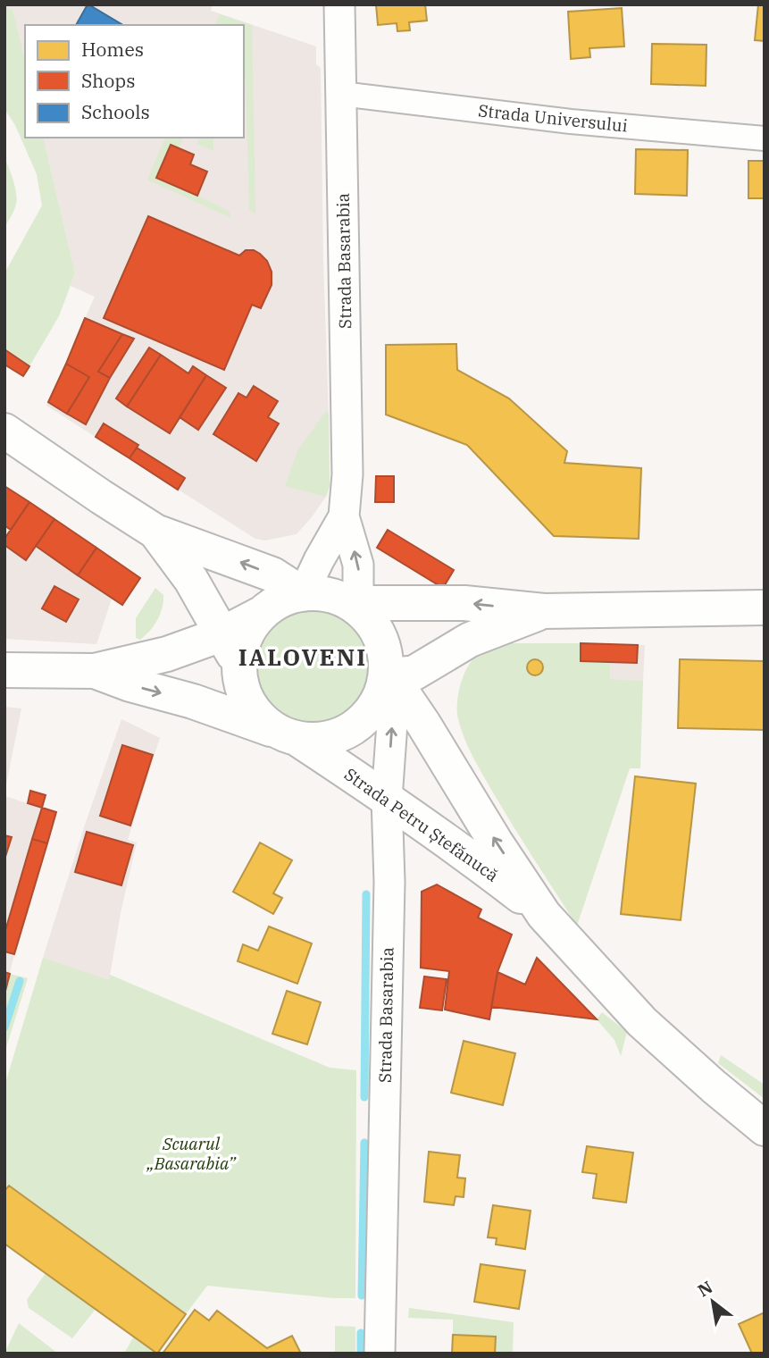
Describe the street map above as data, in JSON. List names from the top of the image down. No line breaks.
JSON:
{"streets":{"main road":["Strada Basarabia","Strada Petru Ștefănucă"],"street":["Strada Universului"]},"crossings":[["Strada Universului","Strada Basarabia"],["Strada Basarabia","Strada Petru Ștefănucă"]],"districts":["IALOVENI"],"parks":["Scuarul „Basarabia”"],"legend":["Homes","Shops","Schools"],"north":"top left"}
